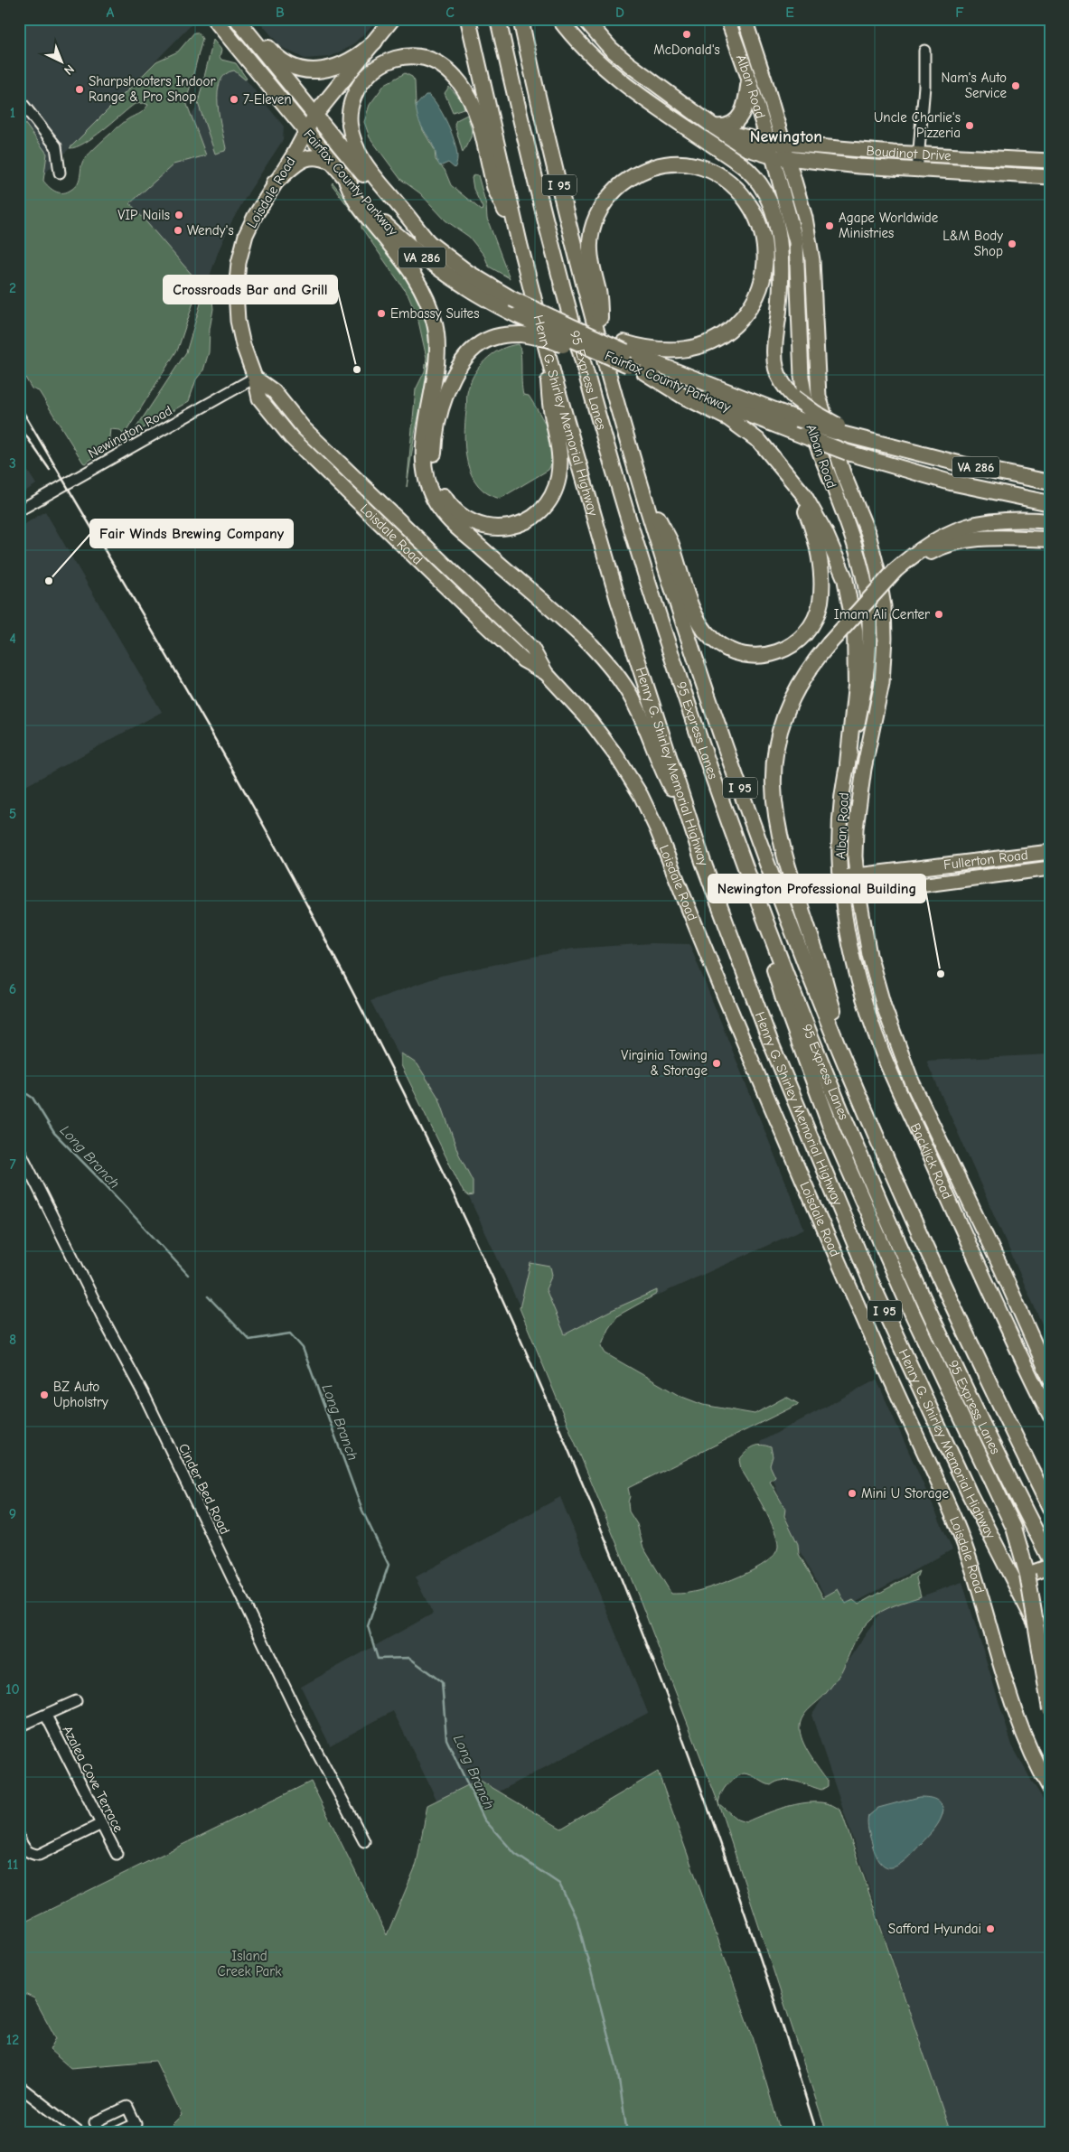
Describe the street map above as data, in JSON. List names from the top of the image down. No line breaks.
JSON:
{"streets":{"highway":["Fairfax County Parkway","I 95","VA 286","95 Express Lanes","Henry G. Shirley Memorial Highway"],"main road":["Alban Road","Boudinot Drive","Loisdale Road","Fullerton Road","Backlick Road"],"street":["Newington Road","Cinder Bed Road","Azalea Cove Terrace"]},"crossings":[["Alban Road","Boudinot Drive"],["Alban Road","Fairfax County Parkway"],["Alban Road","Fullerton Road"],["Alban Road","Backlick Road"],["Fairfax County Parkway","Loisdale Road"],["Loisdale Road","Newington Road"],["Fullerton Road","Backlick Road"]],"districts":["Newington"],"water":["Long Branch"],"parks":["Island Creek Park"],"places":["McDonald's","Nam's Auto Service","Sharpshooters Indoor Range & Pro Shop","7-Eleven","Uncle Charlie's Pizzeria","VIP Nails","Agape Worldwide Ministries","Wendy's","L&M Body Shop","Embassy Suites","Crossroads Bar and Grill","Fair Winds Brewing Company","Imam Ali Center","Newington Professional Building","Virginia Towing & Storage","BZ Auto Upholstry","Mini U Storage","Safford Hyundai"],"north":"bottom right","grid":{"columns":["A","B","C","D","E","F"],"rows":["1","2","3","4","5","6","7","8","9","10","11","12"]}}
